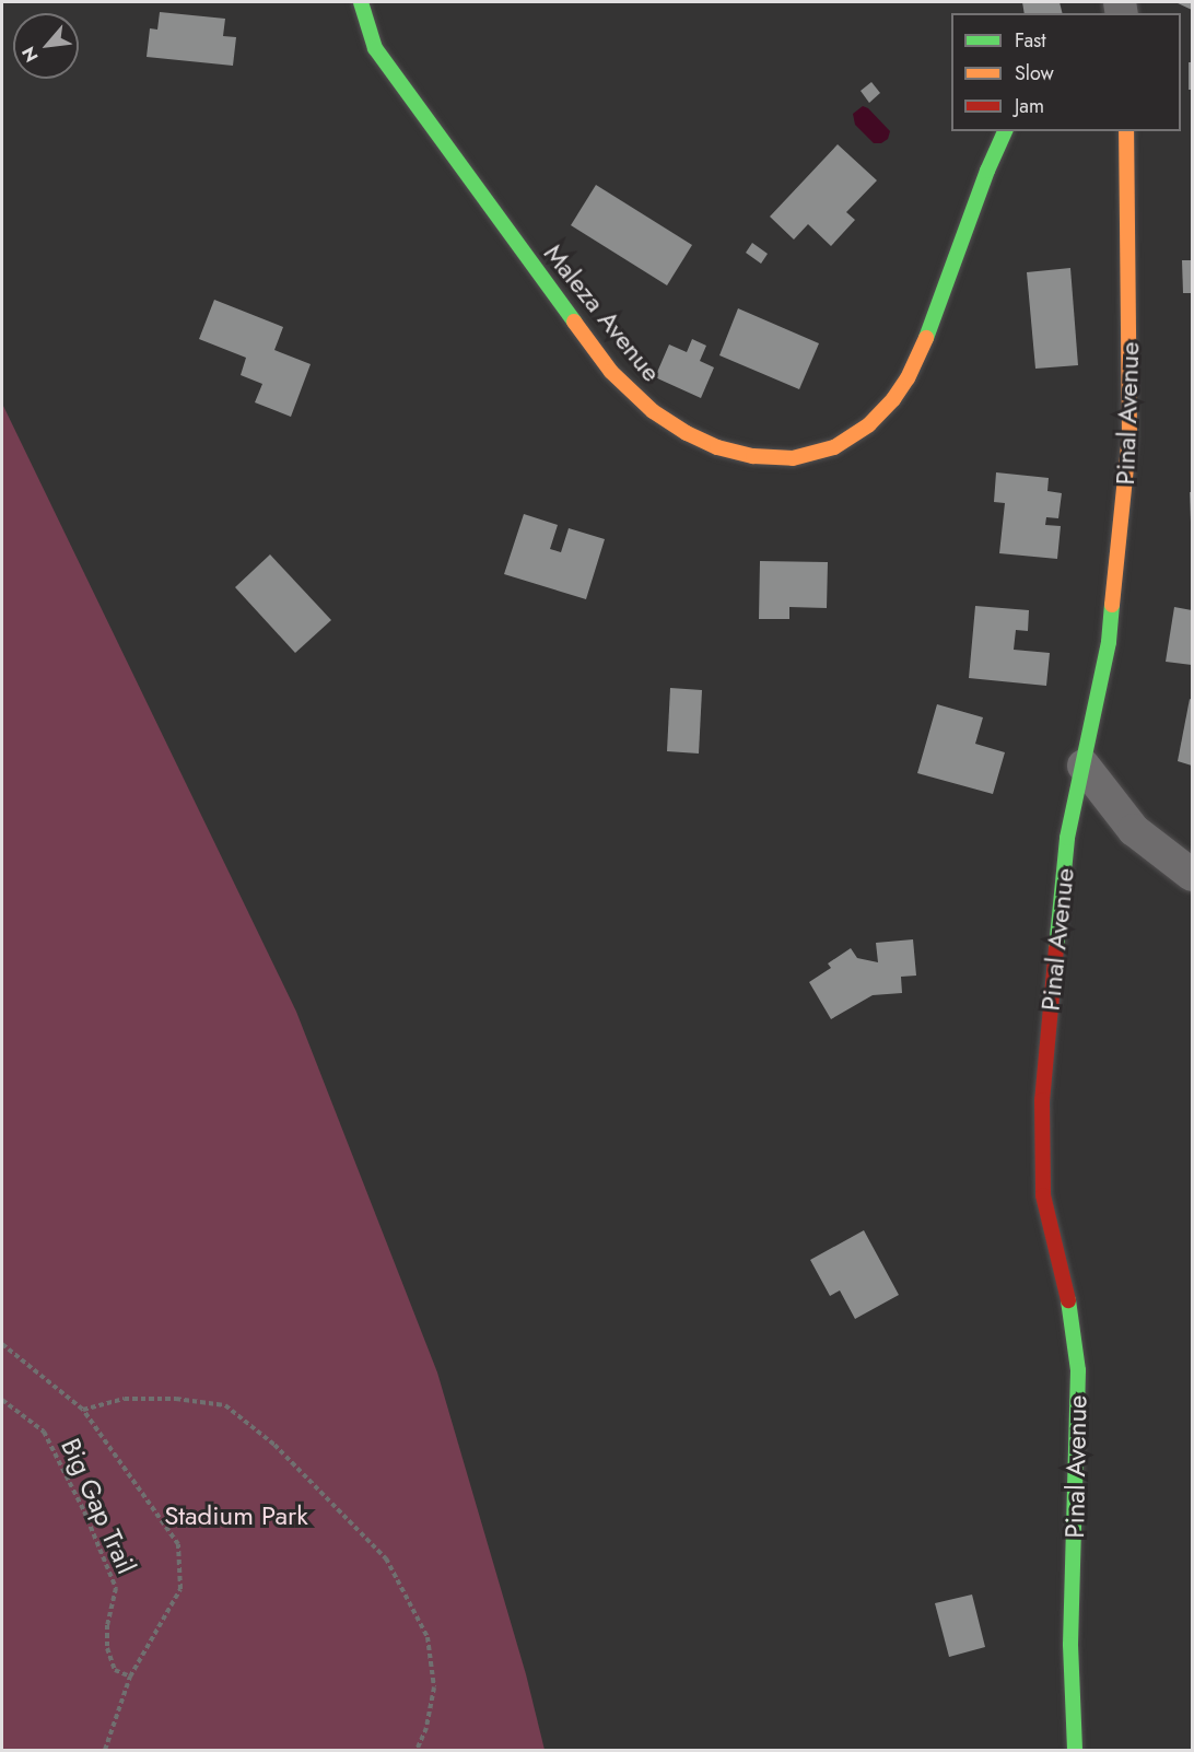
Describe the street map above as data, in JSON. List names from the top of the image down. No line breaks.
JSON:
{"streets":{"street":["Maleza Avenue","Pinal Avenue"],"path":["Big Gap Trail"]},"parks":["Stadium Park"],"legend":["Fast","Slow","Jam"],"north":"bottom left"}
